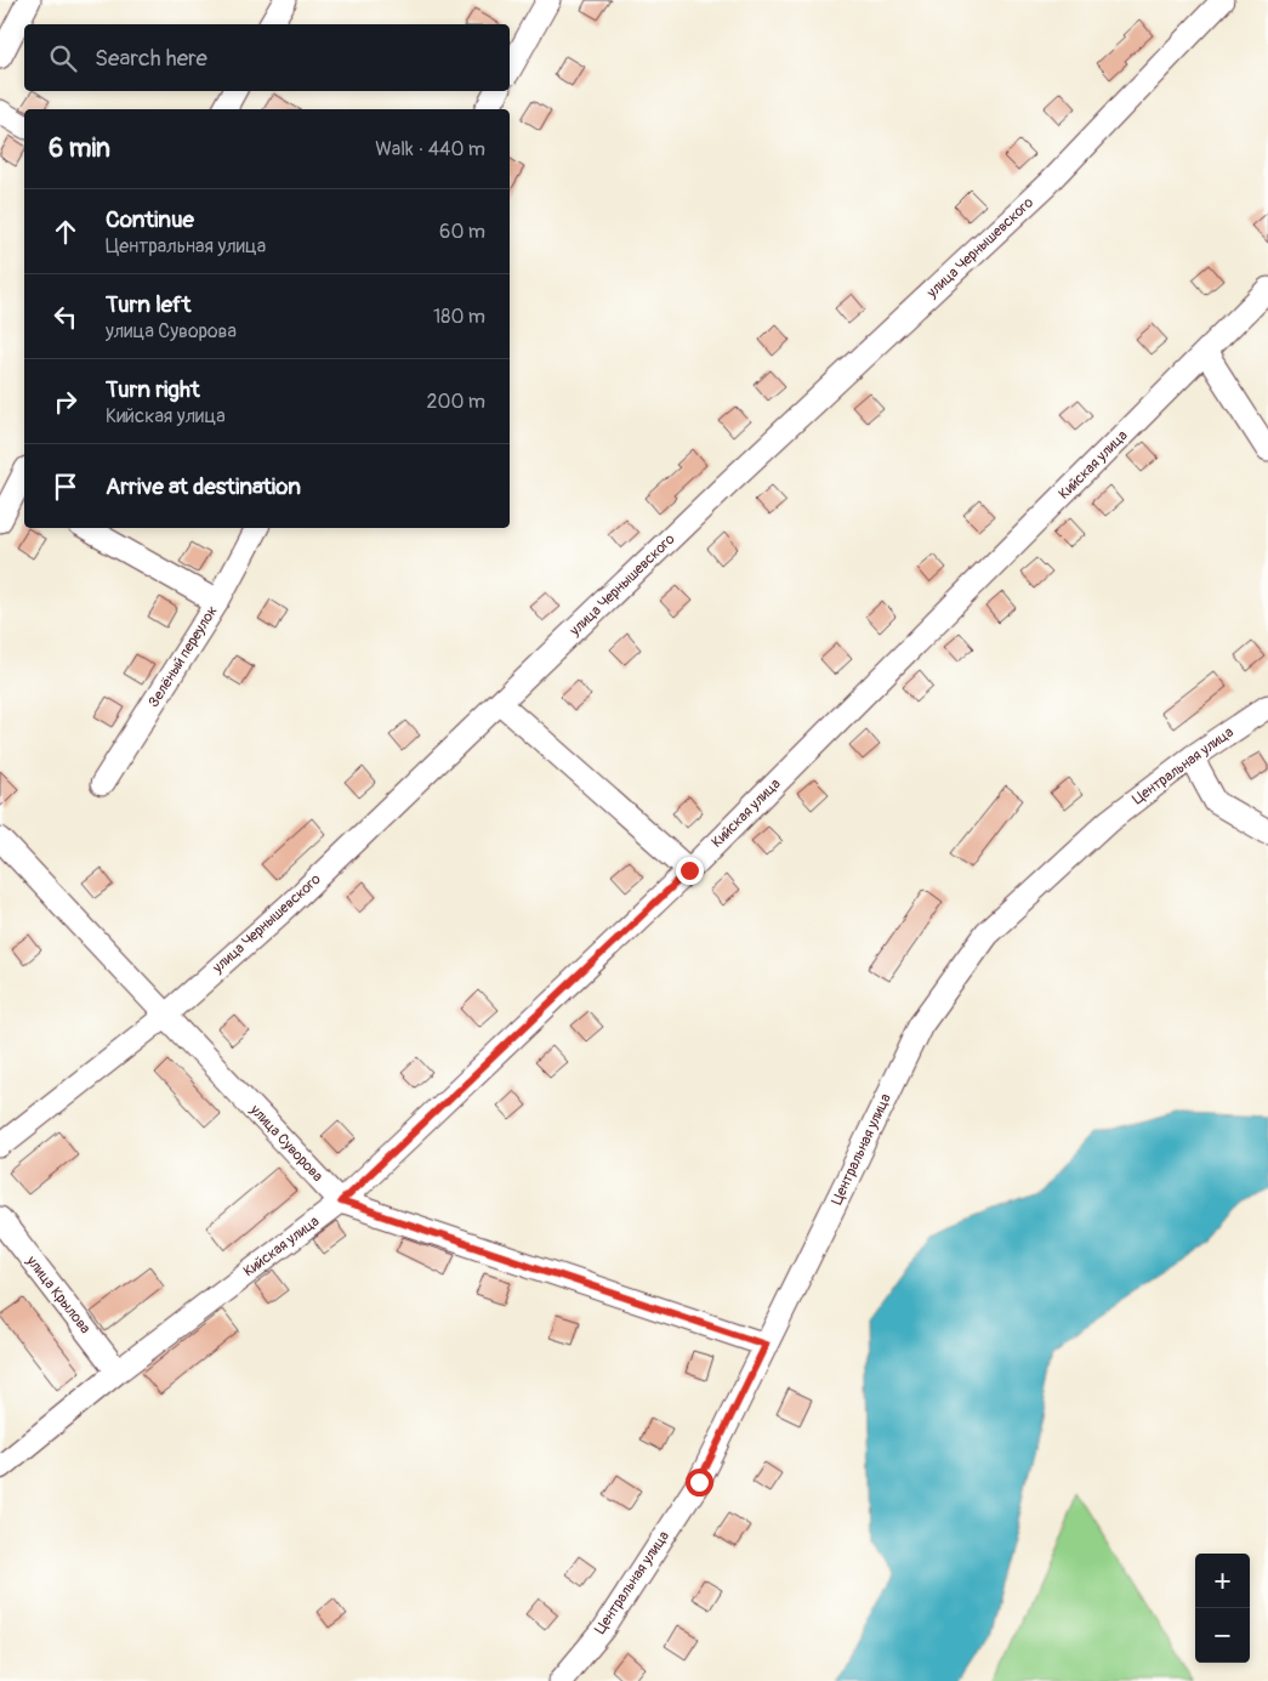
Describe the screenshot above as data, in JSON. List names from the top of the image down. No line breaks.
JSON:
{"streets":{"street":["улица Чернышевского","Кийская улица","Зелёный переулок","Центральная улица","улица Суворова","улица Крылова"]},"crossings":[["улица Чернышевского","улица Суворова"],["Кийская улица","улица Суворова"],["Кийская улица","улица Крылова"],["Центральная улица","улица Суворова"]],"page":{"search":"Search here","heading":["6 min","Walk · 440 m"],"list":[["Continue","Центральная улица","60 m"],["Turn left","улица Суворова","180 m"],["Turn right","Кийская улица","200 m"],"Arrive at destination"],"map_buttons":["+","−"]}}
